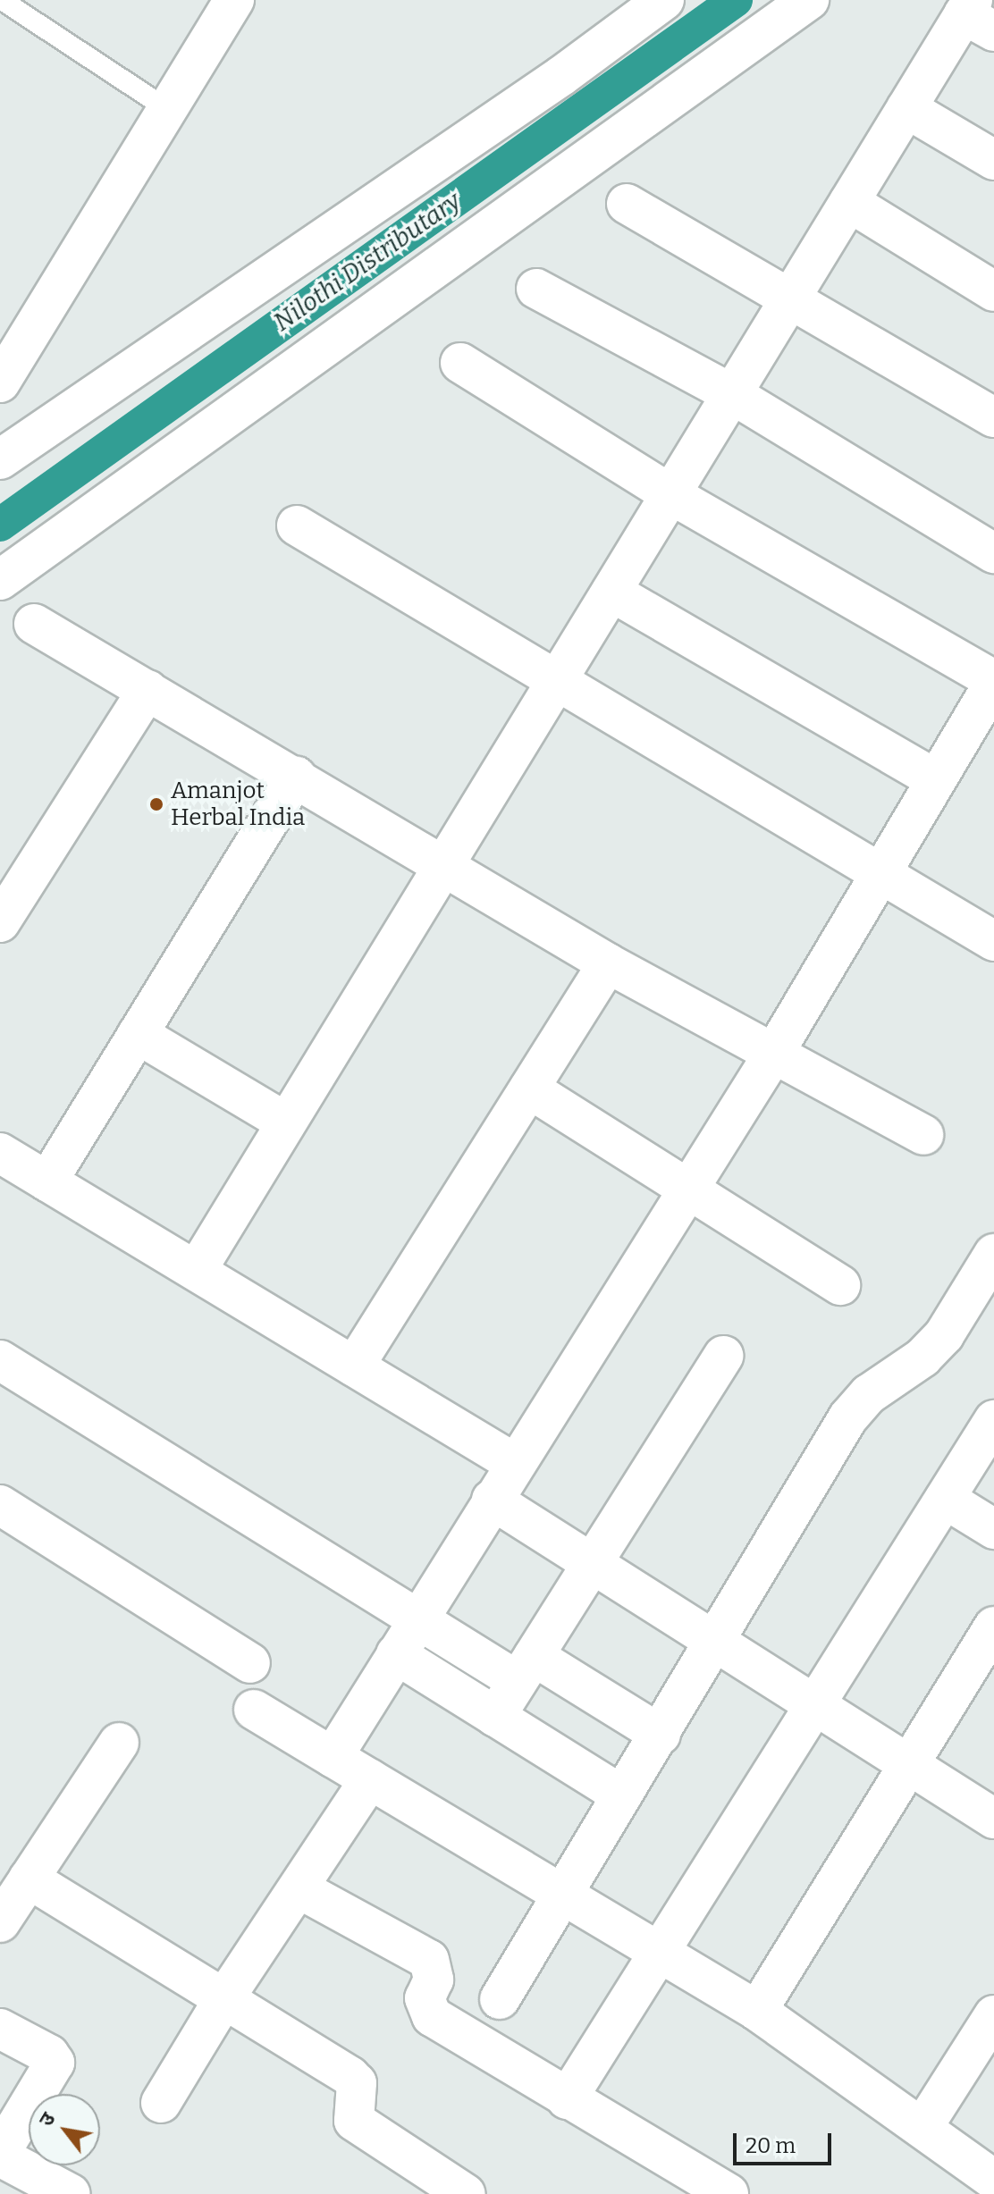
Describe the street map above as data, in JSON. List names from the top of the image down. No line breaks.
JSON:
{"water":["Nilothi Distributary"],"places":["Amanjot Herbal India"],"scale_bar":"20 m","north":"top left"}
